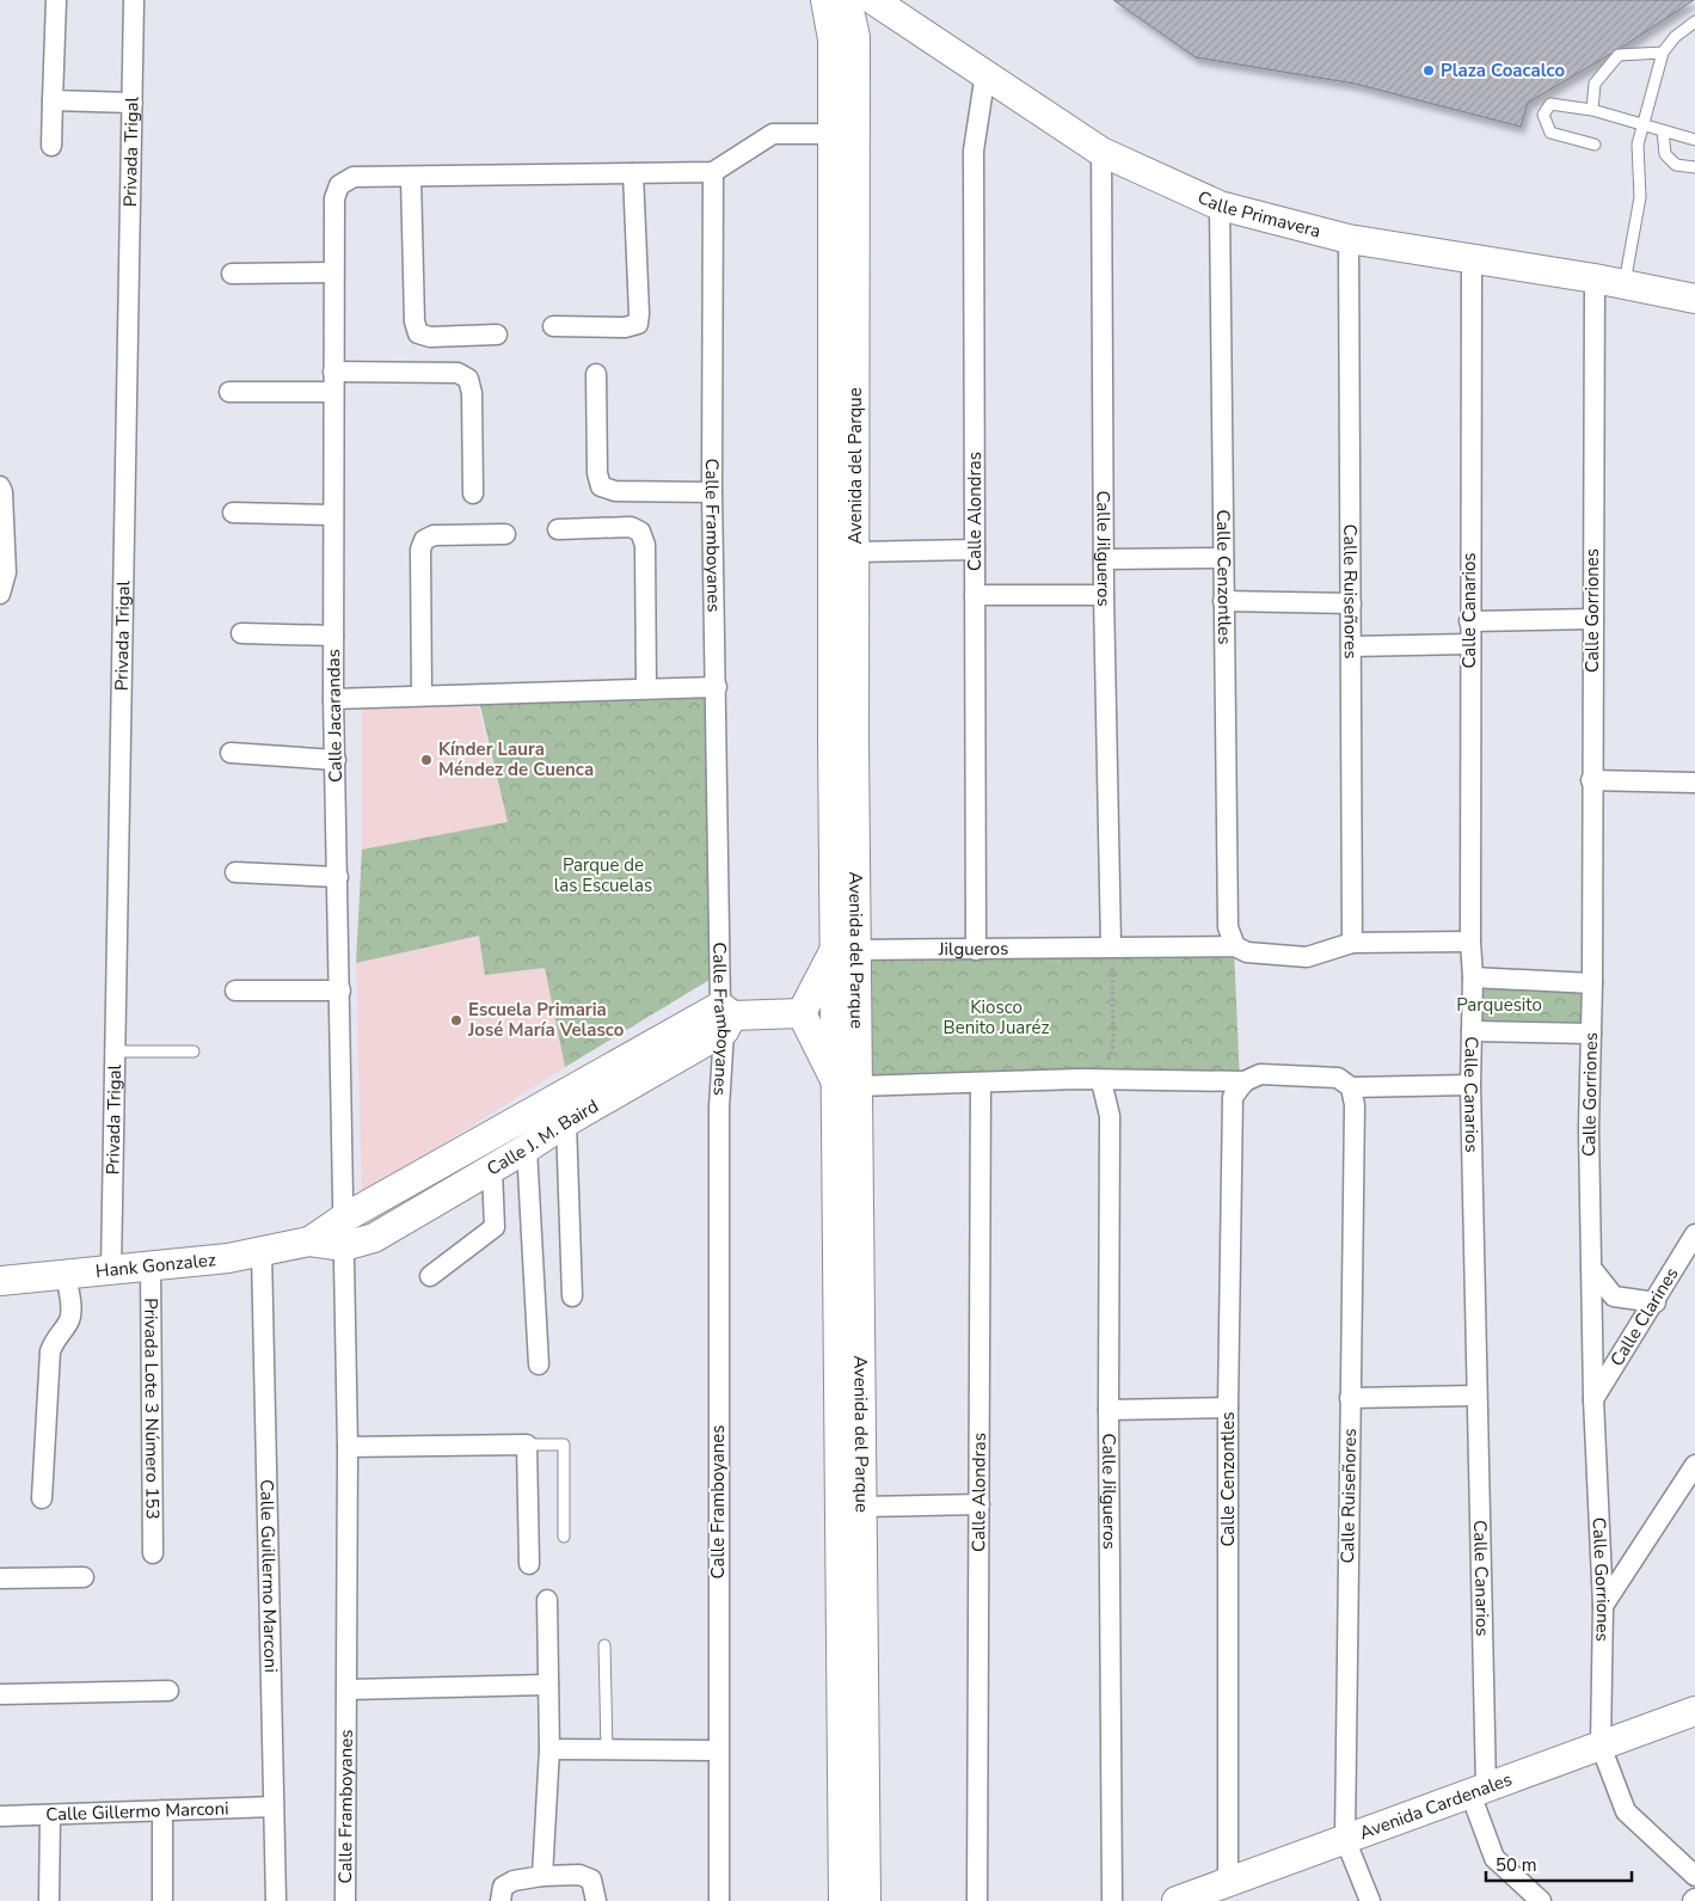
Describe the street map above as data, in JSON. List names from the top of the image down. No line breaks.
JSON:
{"streets":{"street":["Privada Trigal","Calle Primavera","Avenida del Parque","Calle Alondras","Calle Framboyanes","Calle Jilgueros","Calle Cenzontles","Calle Ruiseñores","Calle Canarios","Calle Gorriones","Calle Jacarandas","Jilgueros","Calle J. M. Baird","Hank Gonzalez","Calle Clarines","Privada Lote 3 Número 153","Calle Guillermo Marconi","Avenida Cardenales","Calle Gillermo Marconi"]},"crossings":[["Privada Trigal","Hank Gonzalez"],["Calle Primavera","Calle Alondras"],["Calle Primavera","Calle Jilgueros"],["Calle Primavera","Calle Cenzontles"],["Calle Primavera","Calle Ruiseñores"],["Calle Primavera","Calle Canarios"],["Calle Primavera","Calle Gorriones"],["Avenida del Parque","Jilgueros"],["Calle Alondras","Jilgueros"],["Calle Framboyanes","Calle Jacarandas"],["Calle Framboyanes","Calle J. M. Baird"],["Calle Framboyanes","Hank Gonzalez"],["Calle Jilgueros","Jilgueros"],["Calle Cenzontles","Jilgueros"],["Calle Cenzontles","Avenida Cardenales"],["Calle Ruiseñores","Jilgueros"],["Calle Ruiseñores","Avenida Cardenales"],["Calle Canarios","Jilgueros"],["Calle Canarios","Avenida Cardenales"],["Calle Gorriones","Calle Clarines"],["Calle Gorriones","Avenida Cardenales"],["Calle Jacarandas","Calle J. M. Baird"],["Calle Jacarandas","Hank Gonzalez"],["Calle J. M. Baird","Hank Gonzalez"],["Hank Gonzalez","Privada Lote 3 Número 153"],["Hank Gonzalez","Calle Guillermo Marconi"],["Calle Guillermo Marconi","Calle Gillermo Marconi"]],"parks":["Parque de las Escuelas","Parquesito","Kiosco Benito Juaréz"],"places":["Plaza Coacalco","Kínder Laura Méndez de Cuenca","Escuela Primaria José María Velasco"],"scale_bar":"50 m"}
